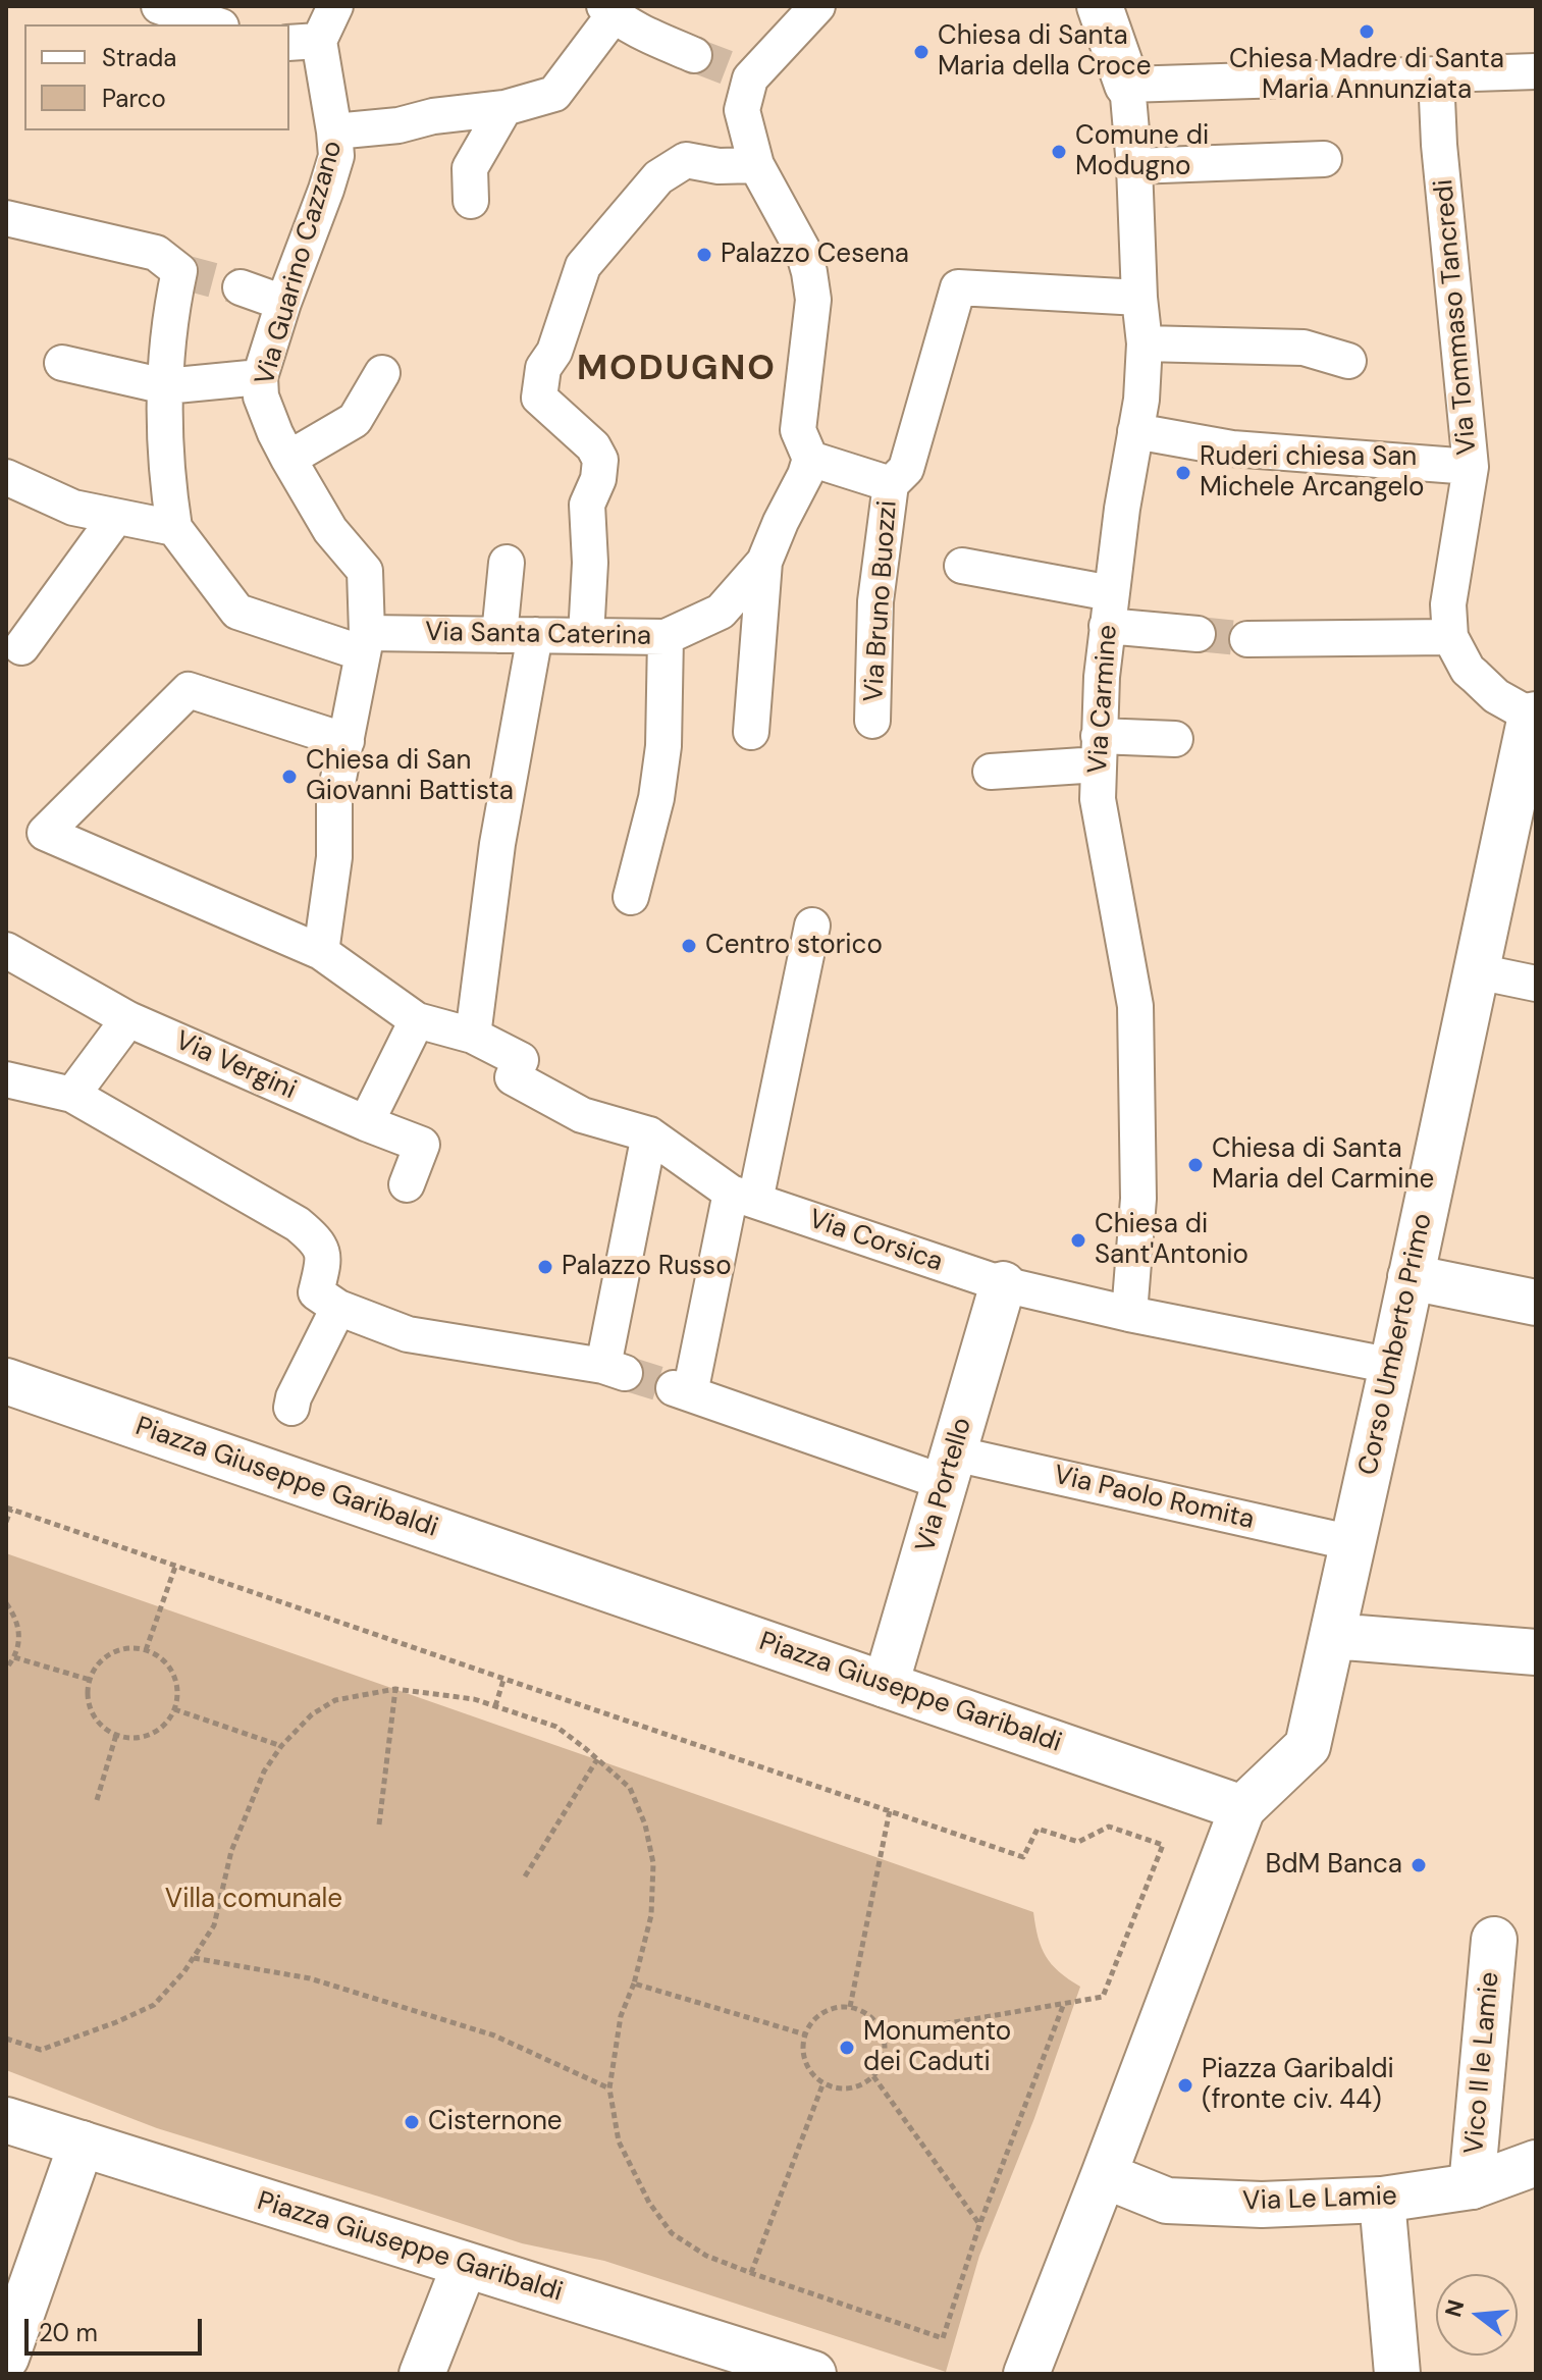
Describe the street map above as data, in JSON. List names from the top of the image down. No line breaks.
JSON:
{"streets":{"street":["Via Guarino Cazzano","Via Tommaso Tancredi","Via Bruno Buozzi","Via Santa Caterina","Via Carmine","Via Vergini","Via Corsica","Corso Umberto Primo","Piazza Giuseppe Garibaldi","Via Portello","Via Paolo Romita","Vico II le Lamie","Via Le Lamie"]},"crossings":[["Via Guarino Cazzano","Via Santa Caterina"],["Via Tommaso Tancredi","Corso Umberto Primo"],["Via Bruno Buozzi","Via Carmine"],["Via Carmine","Via Corsica"],["Via Corsica","Corso Umberto Primo"],["Via Corsica","Via Portello"],["Via Corsica","Via Paolo Romita"],["Corso Umberto Primo","Piazza Giuseppe Garibaldi"],["Corso Umberto Primo","Via Paolo Romita"],["Piazza Giuseppe Garibaldi","Via Portello"],["Via Portello","Via Paolo Romita"],["Vico II le Lamie","Via Le Lamie"]],"districts":["MODUGNO"],"parks":["Villa comunale"],"places":["Chiesa Madre di Santa Maria Annunziata","Chiesa di Santa Maria della Croce","Comune di Modugno","Palazzo Cesena","Ruderi chiesa San Michele Arcangelo","Chiesa di San Giovanni Battista","Centro storico","Chiesa di Santa Maria del Carmine","Chiesa di Sant'Antonio","Palazzo Russo","BdM Banca","Monumento dei Caduti","Piazza Garibaldi (fronte civ. 44)","Cisternone"],"legend":["Strada","Parco"],"scale_bar":"20 m","north":"left"}
